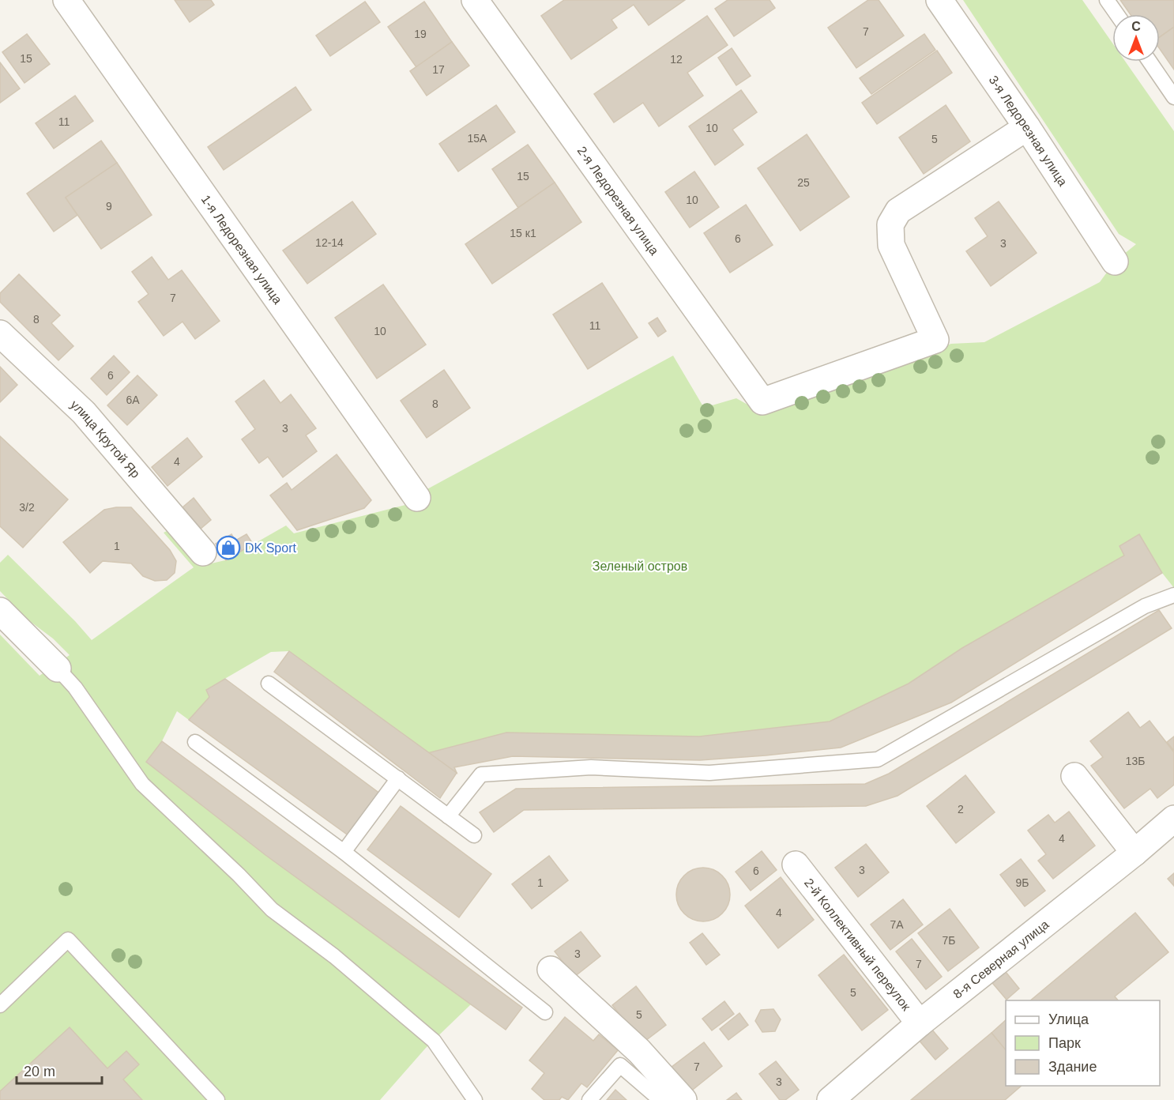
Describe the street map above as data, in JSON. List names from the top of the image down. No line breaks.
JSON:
{"streets":{"street":["3-я Ледорезная улица","2-я Ледорезная улица","1-я Ледорезная улица","улица Крутой Яр","2-й Коллективный переулок","8-я Северная улица"]},"crossings":[["3-я Ледорезная улица","2-я Ледорезная улица"],["2-й Коллективный переулок","8-я Северная улица"]],"parks":["Зеленый остров"],"places":{"shop":["DK Sport"]},"house_numbers":["7","19","15","12","17","11","10","15А","5","15","25","10","9","15 к1","6","12-14","3","7","8","11","10","6","6А","8","3","4","3/2","1","13Б","2","4","3","6","1","9Б","4","7А","7Б","3","7","5","5","7","3"],"legend":["Улица","Парк","Здание"],"scale_bar":"20 m","north":"top"}
